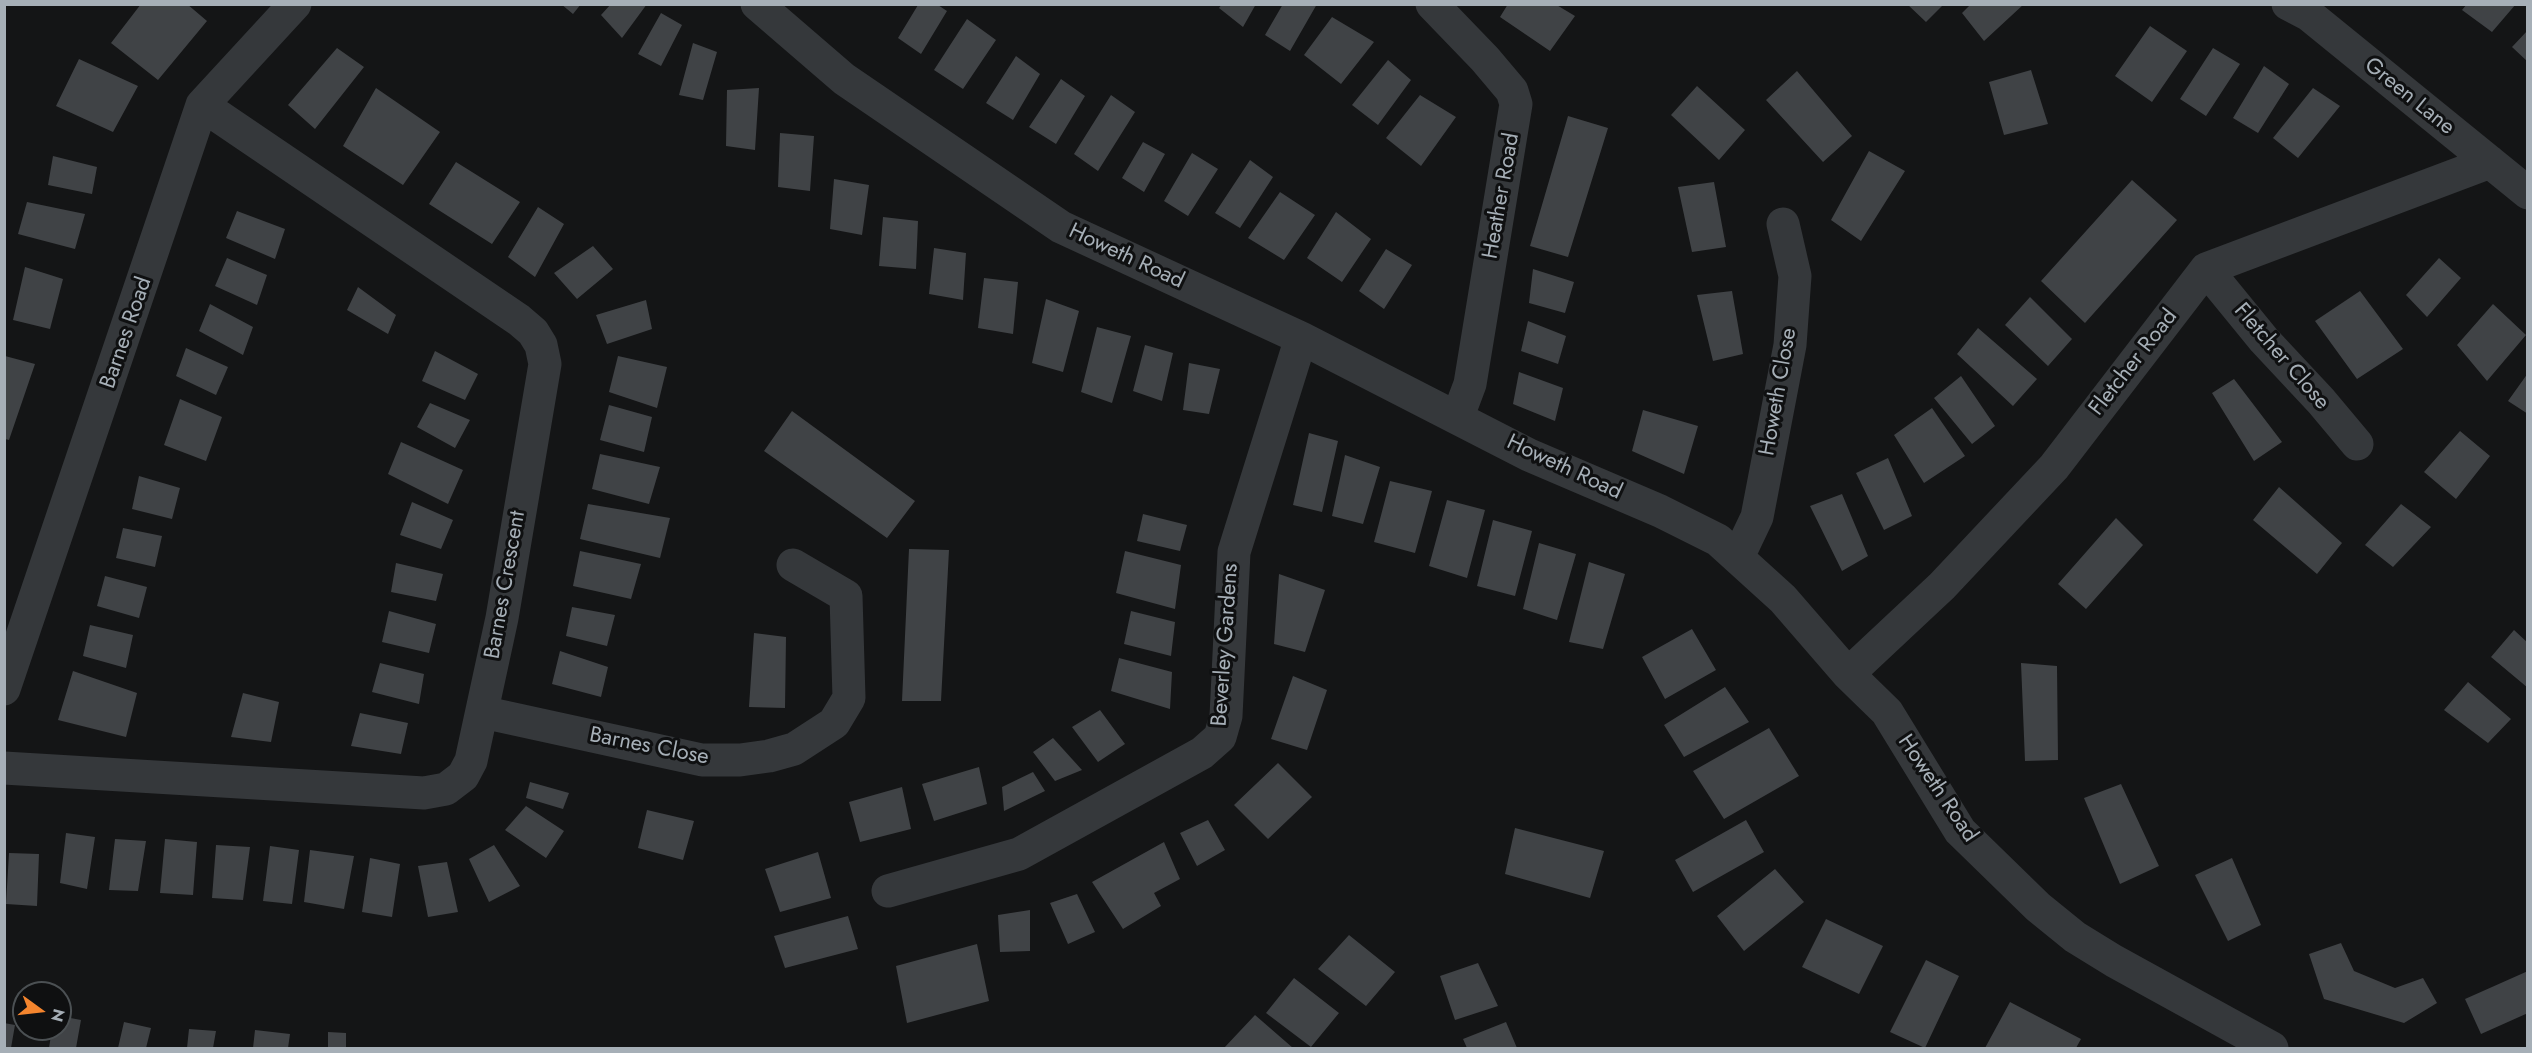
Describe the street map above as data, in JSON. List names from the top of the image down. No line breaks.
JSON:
{"streets":{"street":["Green Lane","Heather Road","Howeth Road","Barnes Road","Fletcher Close","Fletcher Road","Howeth Close","Barnes Crescent","Beverley Gardens","Barnes Close"]},"crossings":[["Heather Road","Howeth Road"],["Howeth Road","Fletcher Road"],["Howeth Road","Howeth Close"],["Howeth Road","Beverley Gardens"],["Barnes Road","Barnes Crescent"],["Fletcher Close","Fletcher Road"],["Barnes Crescent","Barnes Close"]],"north":"right"}
